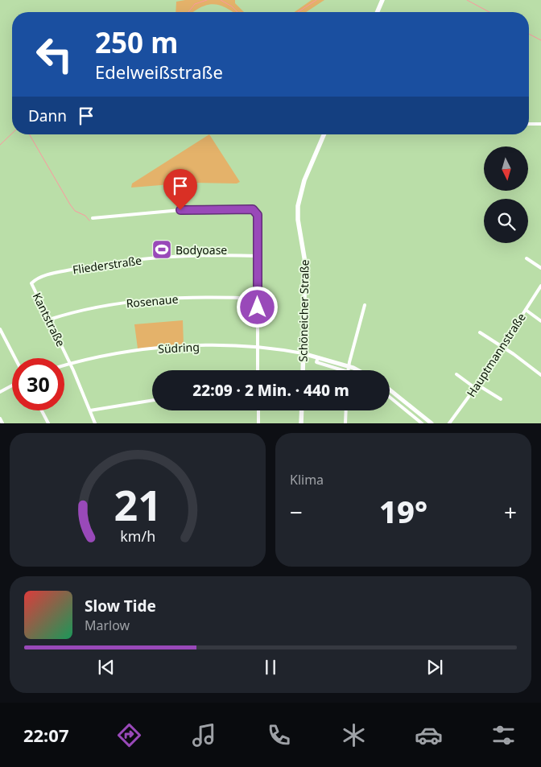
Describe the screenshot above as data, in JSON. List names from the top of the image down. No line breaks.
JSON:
{"streets":{"main road":["Schöneicher Straße"],"street":["Fliederstraße","Rosenaue","Kantstraße","Südring","Hauptmannstraße"]},"crossings":[["Fliederstraße","Kantstraße"],["Rosenaue","Kantstraße"],["Schöneicher Straße","Südring"],["Kantstraße","Südring"]],"places":{"sports":["Bodyoase"]},"north":"bottom","page":{"turn":["250 m","Edelweißstraße"],"then":"Dann","limit":"30","trip":"22:09 · 2 Min. · 440 m","tile":"Klima","heat":["−","19°","+"],"song":["Slow Tide","Marlow"],"tabs":"22:07","gauge":["21","km/h"]}}
